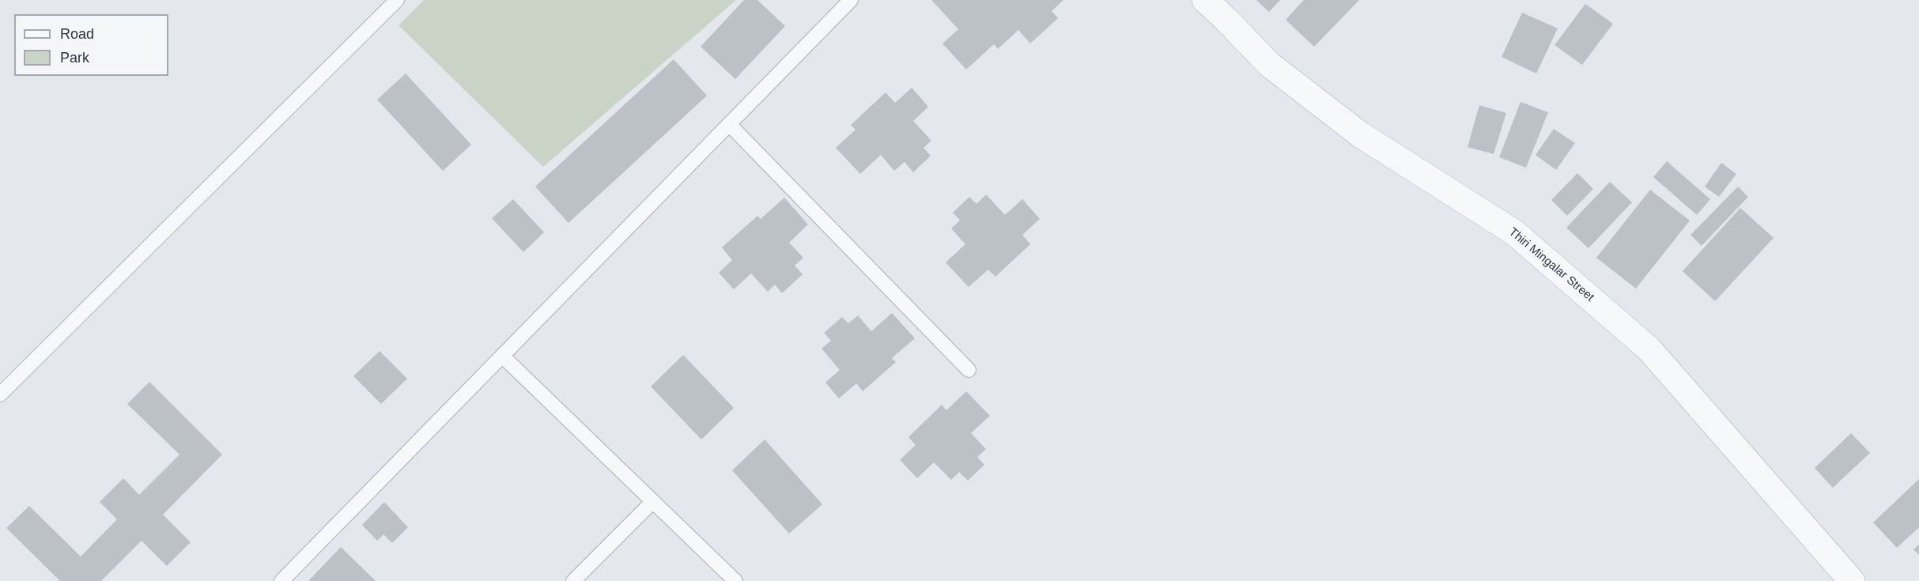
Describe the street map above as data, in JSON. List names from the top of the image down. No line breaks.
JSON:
{"streets":{"street":["Thiri Mingalar Street"]},"legend":["Road","Park"]}
